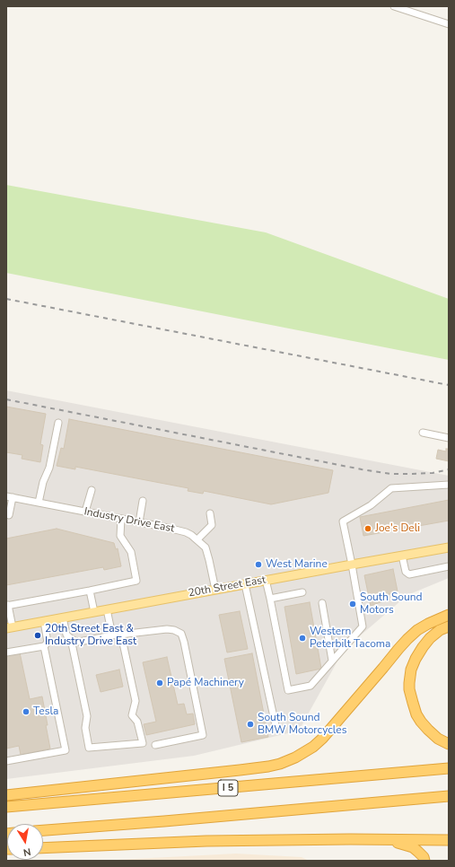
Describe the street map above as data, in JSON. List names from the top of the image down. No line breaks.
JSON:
{"streets":{"highway":["I 5"],"main road":["20th Street East"],"street":["Industry Drive East"]},"crossings":[["Industry Drive East","20th Street East"]],"places":["Joe's Deli","West Marine","South Sound Motors","20th Street East & Industry Drive East","Western Peterbilt Tacoma","Papé Machinery","Tesla","South Sound BMW Motorcycles"],"north":"bottom"}
